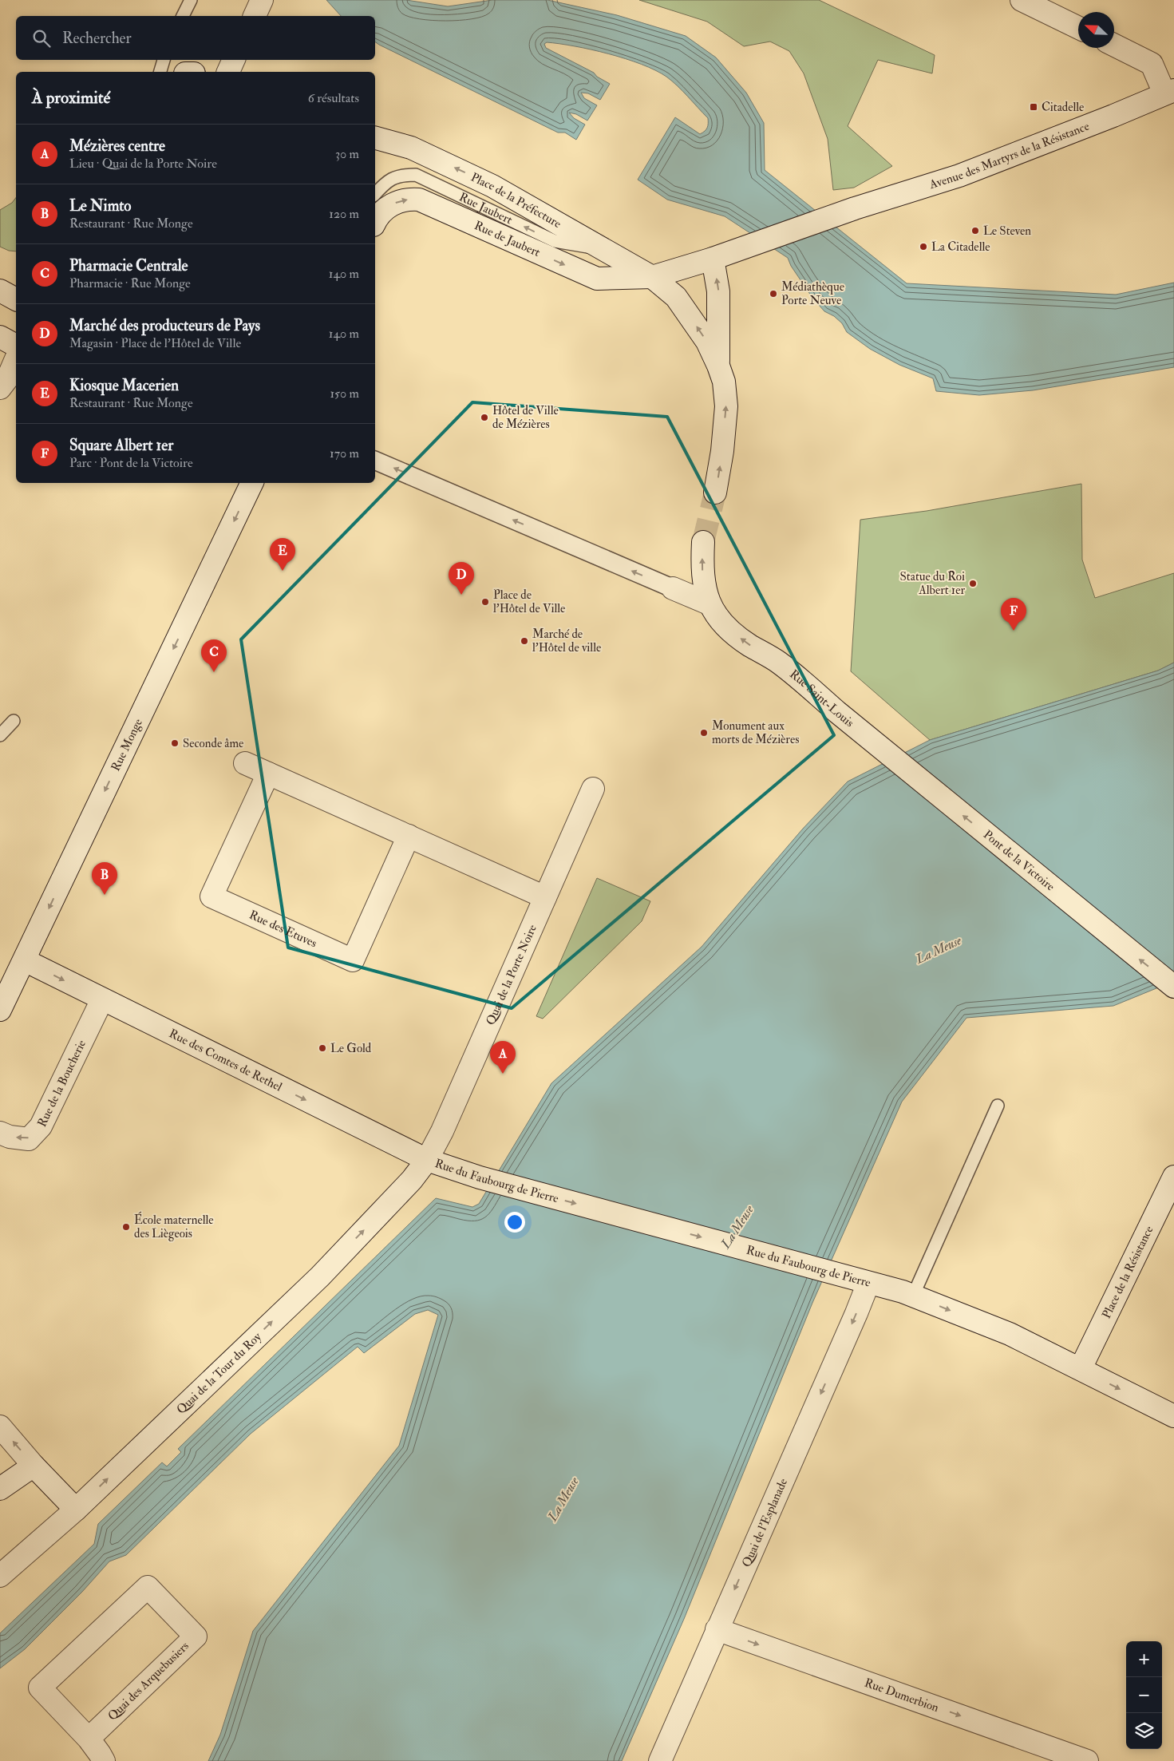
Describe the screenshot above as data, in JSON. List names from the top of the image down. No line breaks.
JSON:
{"streets":{"main road":["Avenue des Martyrs de la Résistance","Place de la Préfecture","Rue de Jaubert","Rue Saint-Louis","Rue Monge","Pont de la Victoire","Rue des Etuves","Quai de la Porte Noire","Rue des Comtes de Rethel","Rue de la Boucherie","Rue du Faubourg de Pierre","Place de la Résistance","Quai de la Tour du Roy","Quai de l'Esplanade","Quai des Arquebusiers","Rue Dumerbion"],"lane":["Rue Jaubert"]},"crossings":[["Avenue des Martyrs de la Résistance","Place de la Préfecture"],["Place de la Préfecture","Rue Jaubert"],["Place de la Préfecture","Rue de Jaubert"],["Rue Saint-Louis","Pont de la Victoire"],["Rue Monge","Rue des Comtes de Rethel"],["Quai de la Porte Noire","Rue des Comtes de Rethel"],["Quai de la Porte Noire","Rue du Faubourg de Pierre"],["Quai de la Porte Noire","Quai de la Tour du Roy"],["Rue des Comtes de Rethel","Rue de la Boucherie"],["Rue des Comtes de Rethel","Rue du Faubourg de Pierre"],["Rue des Comtes de Rethel","Quai de la Tour du Roy"],["Rue du Faubourg de Pierre","Place de la Résistance"],["Rue du Faubourg de Pierre","Quai de la Tour du Roy"],["Rue du Faubourg de Pierre","Quai de l'Esplanade"],["Quai de l'Esplanade","Rue Dumerbion"]],"one_way":["Place de la Préfecture","Rue Jaubert","Rue de Jaubert","Rue Saint-Louis","Rue Monge","Pont de la Victoire","Rue des Comtes de Rethel","Rue de la Boucherie","Rue du Faubourg de Pierre","Quai de la Tour du Roy","Quai de l'Esplanade","Rue Dumerbion"],"water":["La Meuse"],"places":{"transit":["Citadelle"],"other":["Le Steven","La Citadelle","Médiathèque Porte Neuve","Hôtel de Ville de Mézières","Statue du Roi Albert 1er","Place de l'Hôtel de Ville","Marché de l'Hôtel de ville","Monument aux morts de Mézières","Seconde âme","Le Gold","École maternelle des Liègeois"]},"north":"top left","page":{"search":"Rechercher","heading":["À proximité","6 résultats"],"list":[{"mark":"A","name":"Mézières centre","note":"Lieu · Quai de la Porte Noire","value":"30 m"},{"mark":"B","name":"Le Nimto","note":"Restaurant · Rue Monge","value":"120 m"},{"mark":"C","name":"Pharmacie Centrale","note":"Pharmacie · Rue Monge","value":"140 m"},{"mark":"D","name":"Marché des producteurs de Pays","note":"Magasin · Place de l'Hôtel de Ville","value":"140 m"},{"mark":"E","name":"Kiosque Macerien","note":"Restaurant · Rue Monge","value":"150 m"},{"mark":"F","name":"Square Albert 1er","note":"Parc · Pont de la Victoire","value":"170 m"}],"pins":["E","D","F","C","B","A"],"map_buttons":["+","−"]}}
